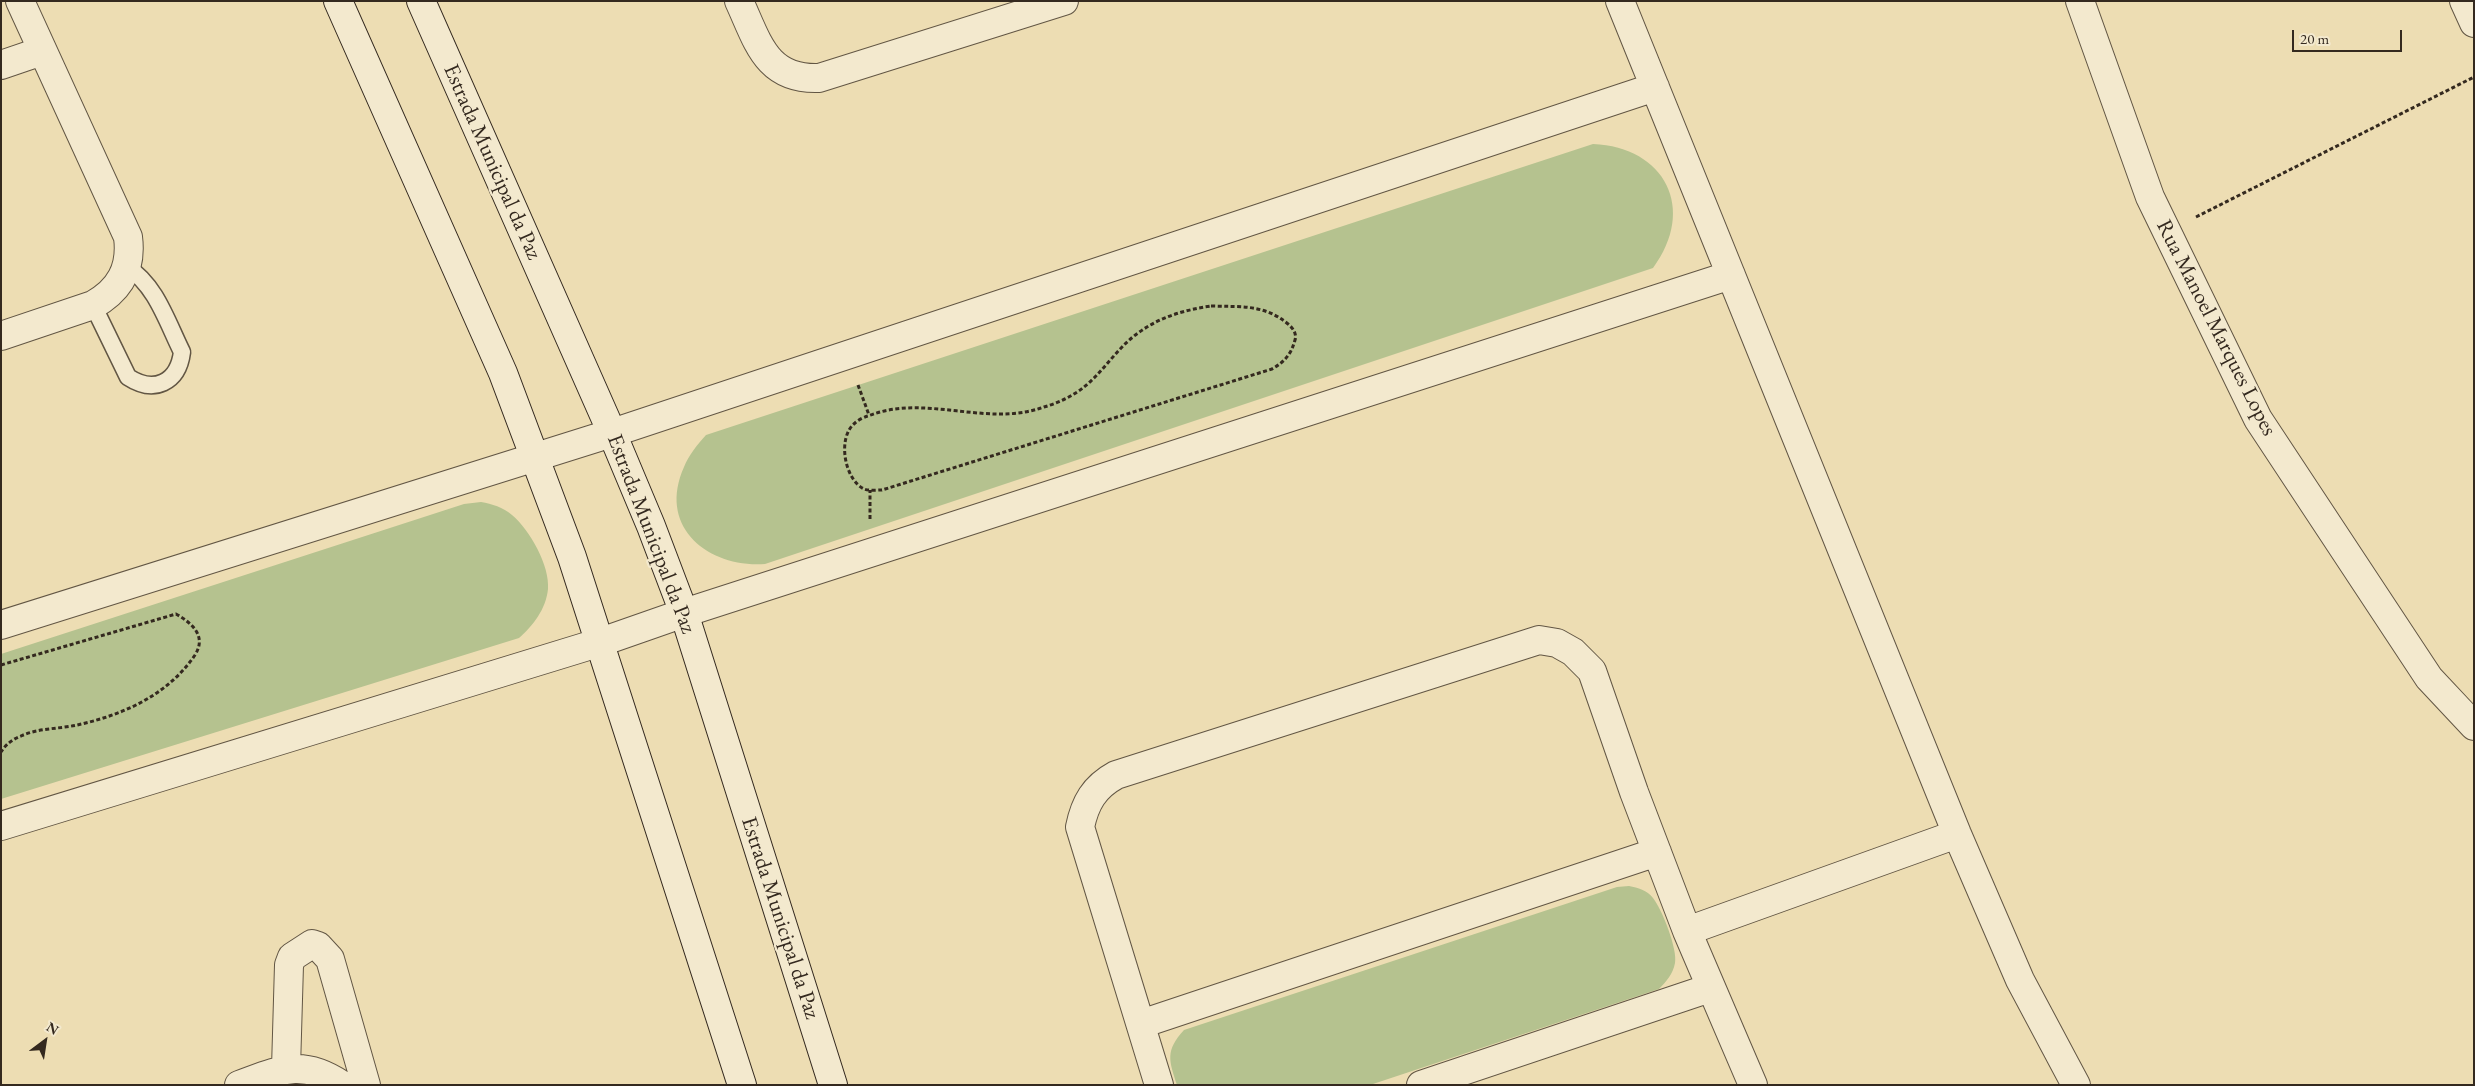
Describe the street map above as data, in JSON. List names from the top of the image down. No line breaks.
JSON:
{"streets":{"street":["Estrada Municipal da Paz","Rua Manoel Marques Lopes"]},"scale_bar":"20 m","north":"top right"}
